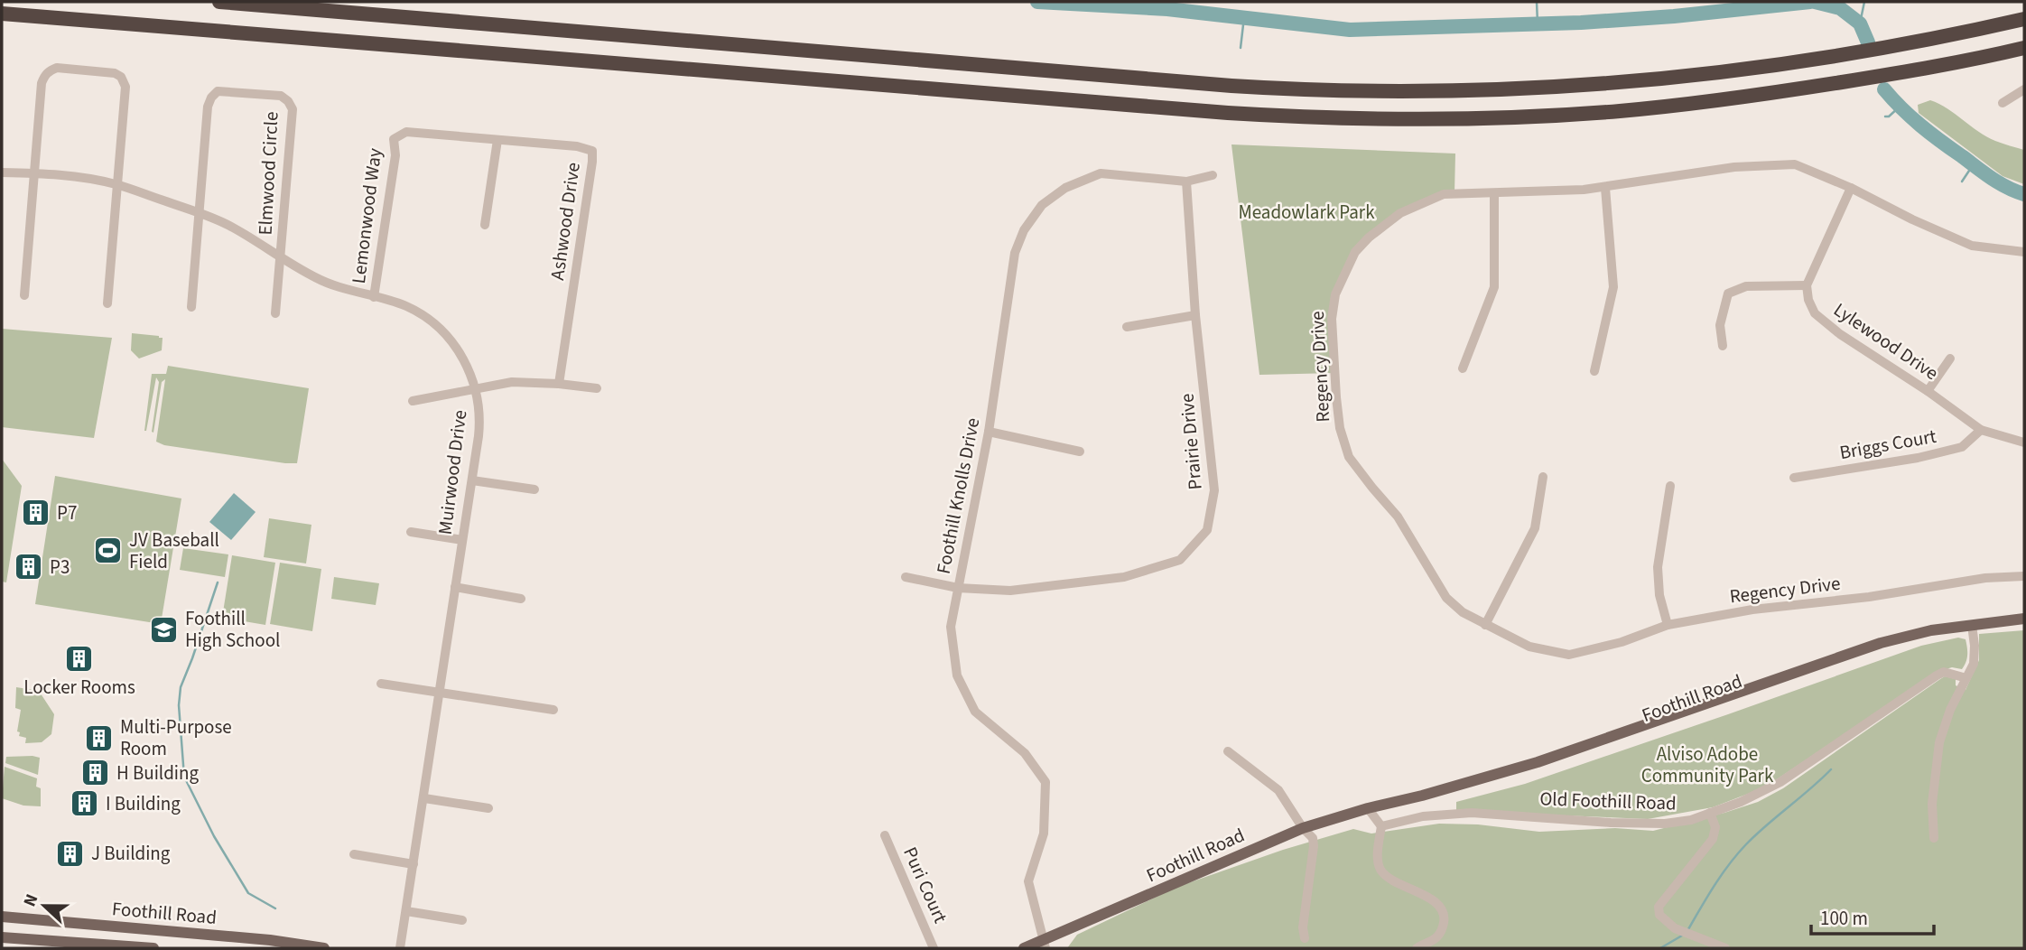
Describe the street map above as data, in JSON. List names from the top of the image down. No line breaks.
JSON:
{"streets":{"main road":["Foothill Road"],"street":["Elmwood Circle","Lemonwood Way","Ashwood Drive","Lylewood Drive","Regency Drive","Prairie Drive","Briggs Court","Muirwood Drive","Foothill Knolls Drive","Old Foothill Road","Puri Court"]},"crossings":[["Elmwood Circle","Muirwood Drive"],["Lemonwood Way","Ashwood Drive"],["Lemonwood Way","Muirwood Drive"],["Lylewood Drive","Briggs Court"],["Prairie Drive","Foothill Knolls Drive"],["Foothill Knolls Drive","Foothill Road"]],"parks":["Meadowlark Park","Alviso Adobe Community Park"],"places":{"building":["P7","P3","Locker Rooms","Multi-Purpose Room","H Building","I Building","J Building"],"sports":["JV Baseball Field"],"school or university":["Foothill High School"]},"scale_bar":"100 m","north":"left"}
